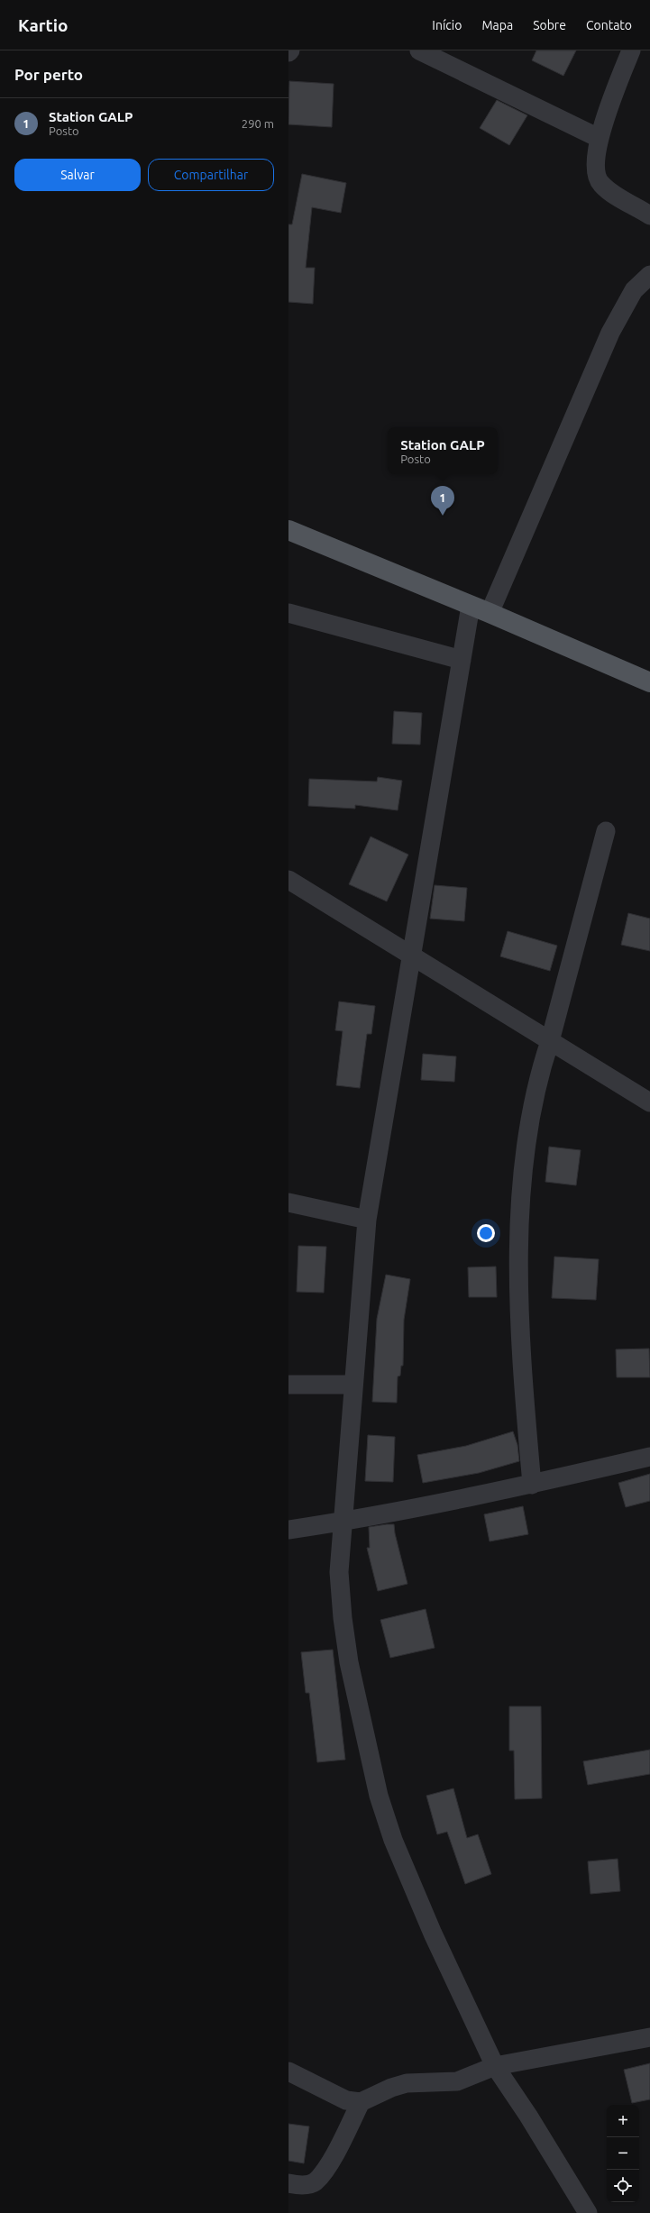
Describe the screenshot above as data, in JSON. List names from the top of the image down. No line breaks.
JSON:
{"page":{"header":"Kartio","nav":["Início","Mapa","Sobre","Contato"],"heading":"Por perto","list":[{"mark":"1","name":"Station GALP","note":"Posto","value":"290 m"}],"buttons":["Salvar","Compartilhar"],"popup":["Station GALP","Posto"],"pins":"1","map_buttons":["+","−"]}}
